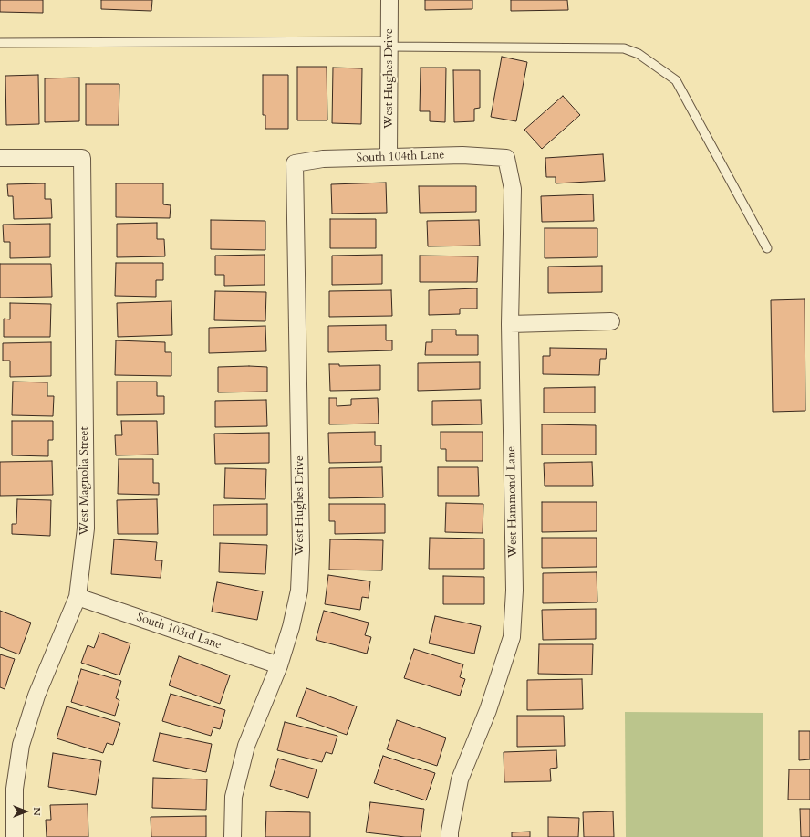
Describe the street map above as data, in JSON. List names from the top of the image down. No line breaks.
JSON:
{"streets":{"street":["West Hughes Drive","South 104th Lane","West Magnolia Street","West Hammond Lane","South 103rd Lane"]},"crossings":[["West Hughes Drive","South 104th Lane"],["West Hughes Drive","South 103rd Lane"],["South 104th Lane","West Hammond Lane"],["West Magnolia Street","South 103rd Lane"]],"north":"right"}
